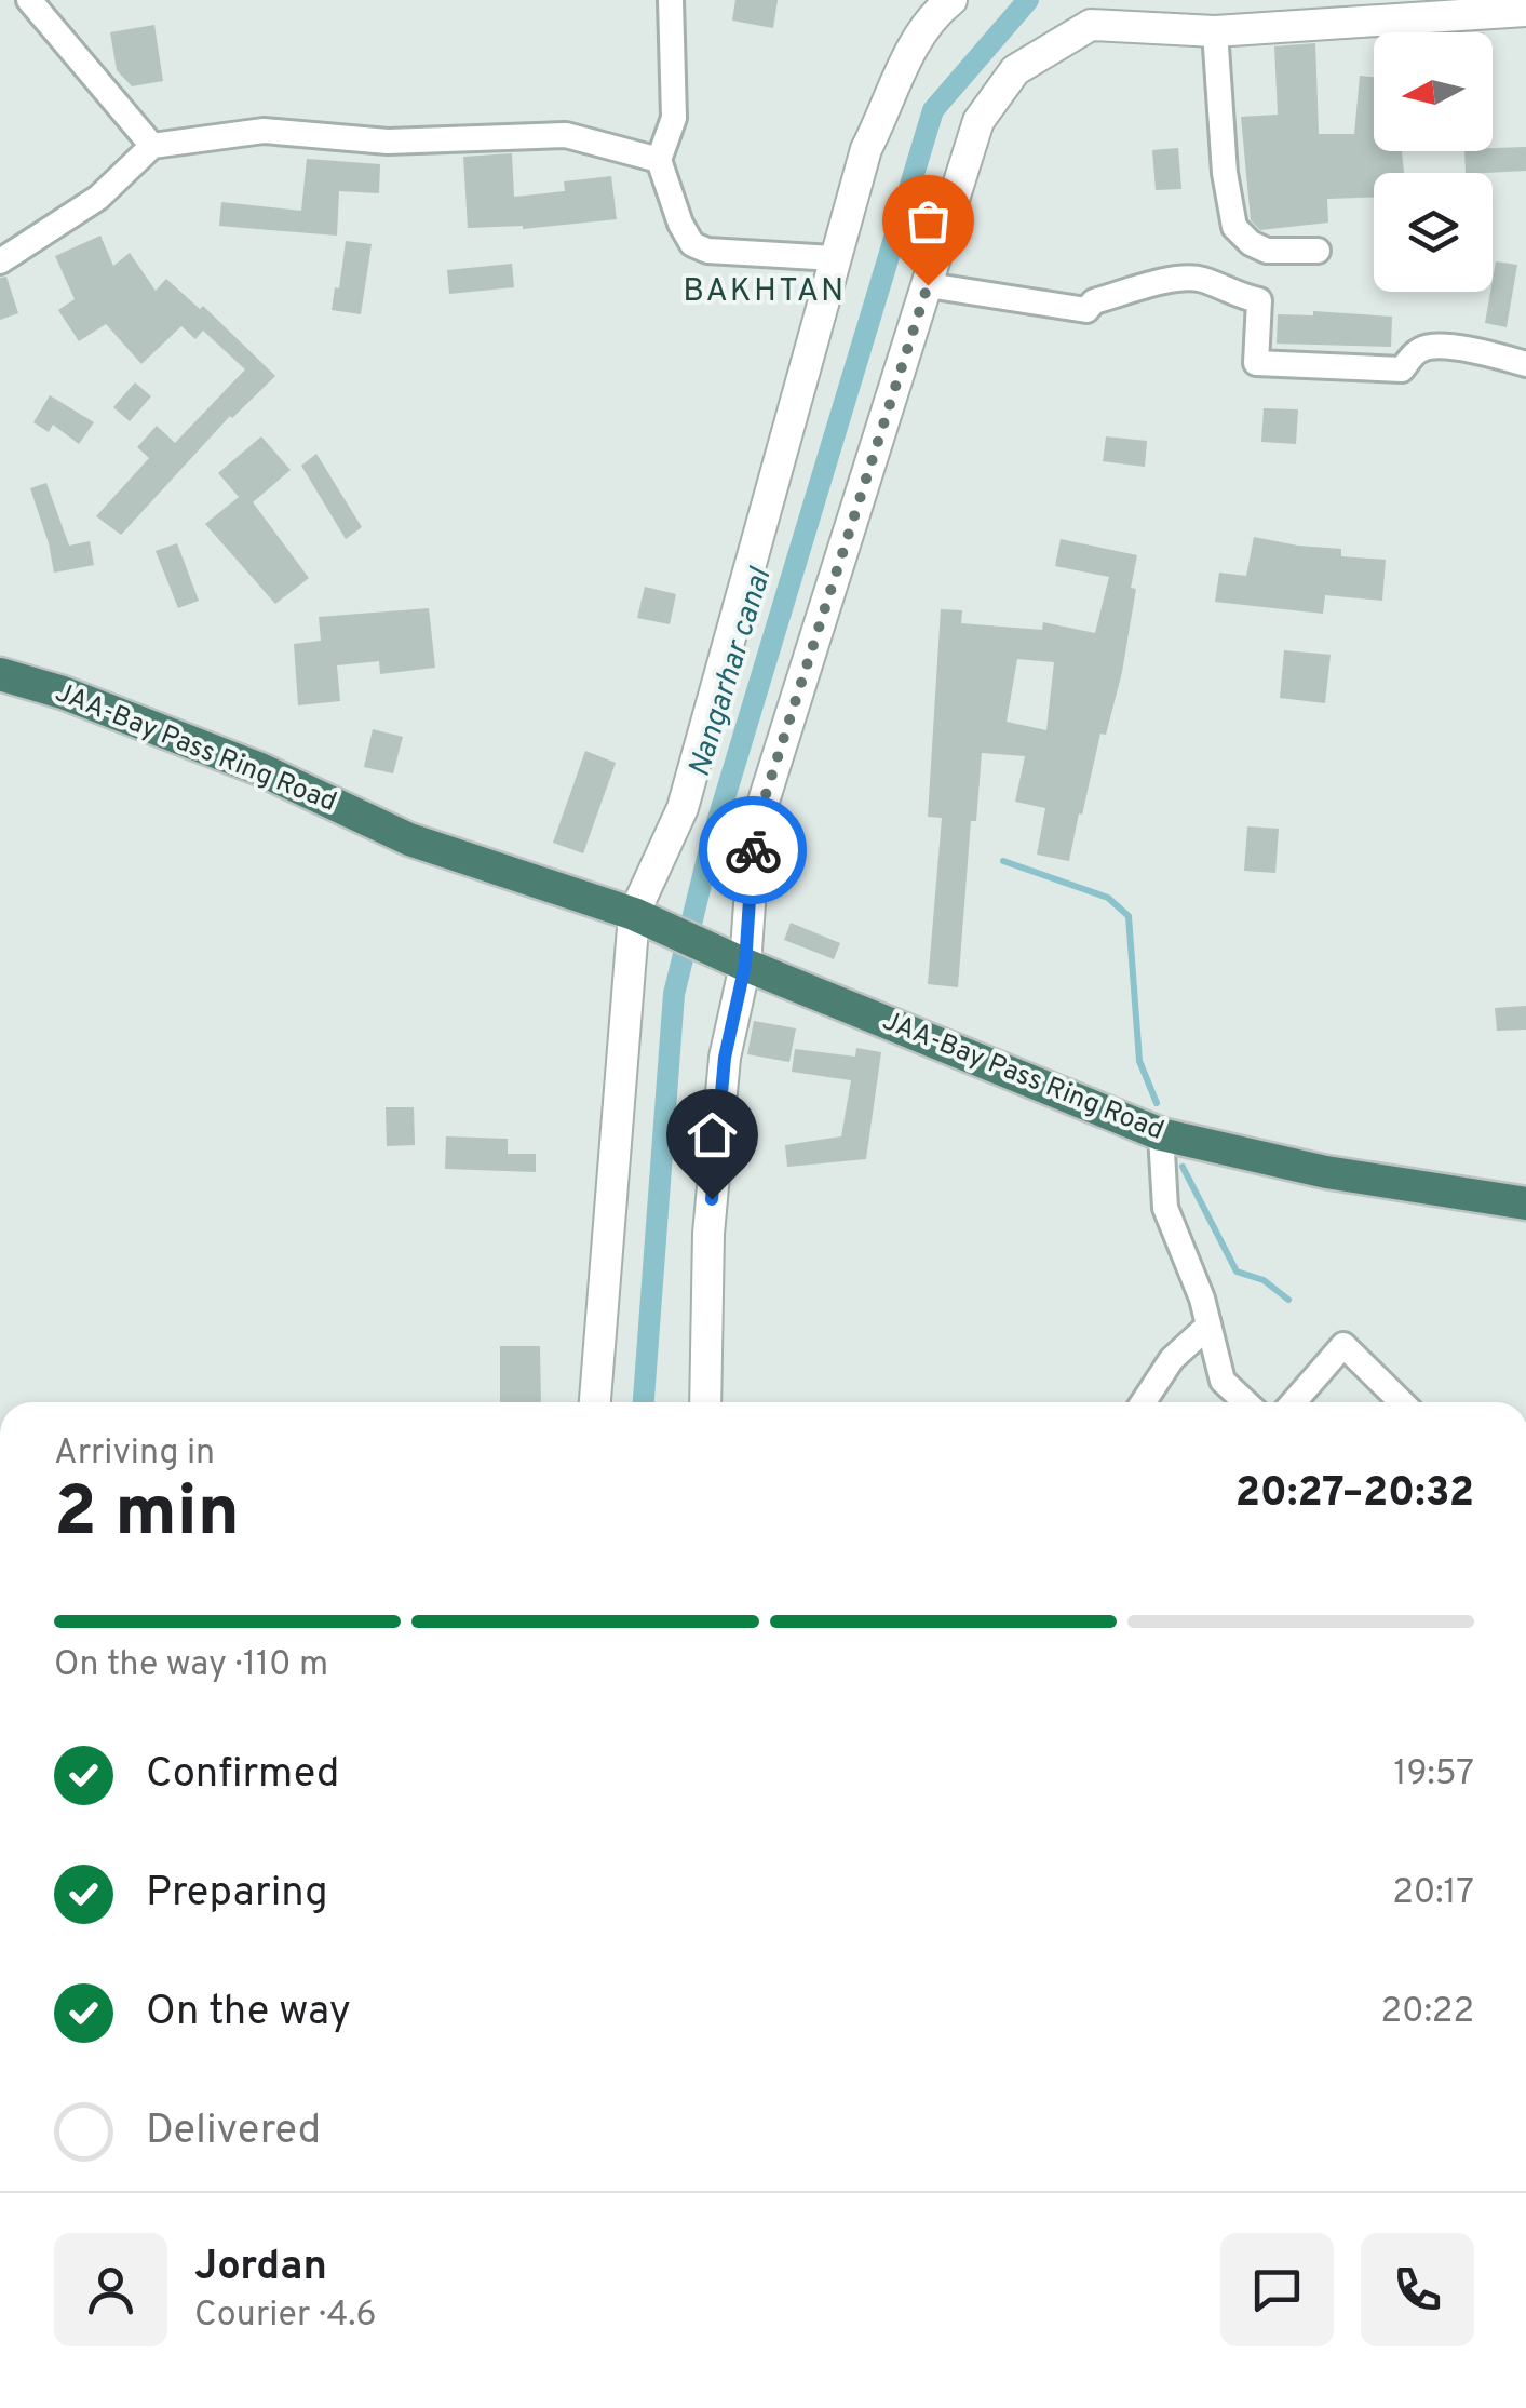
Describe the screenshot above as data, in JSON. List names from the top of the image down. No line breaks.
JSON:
{"streets":{"highway":["JAA-Bay Pass Ring Road"]},"districts":["BAKHTAN"],"water":["Nangarhar canal"],"north":"left","page":{"heading":["2 min","Arriving in","20:27–20:32"],"panel":["Jordan","Courier · 4.6"],"bar":"On the way · 110 m","list":[["Confirmed","19:57"],["Preparing","20:17"],["On the way","20:22"],"Delivered"]}}
